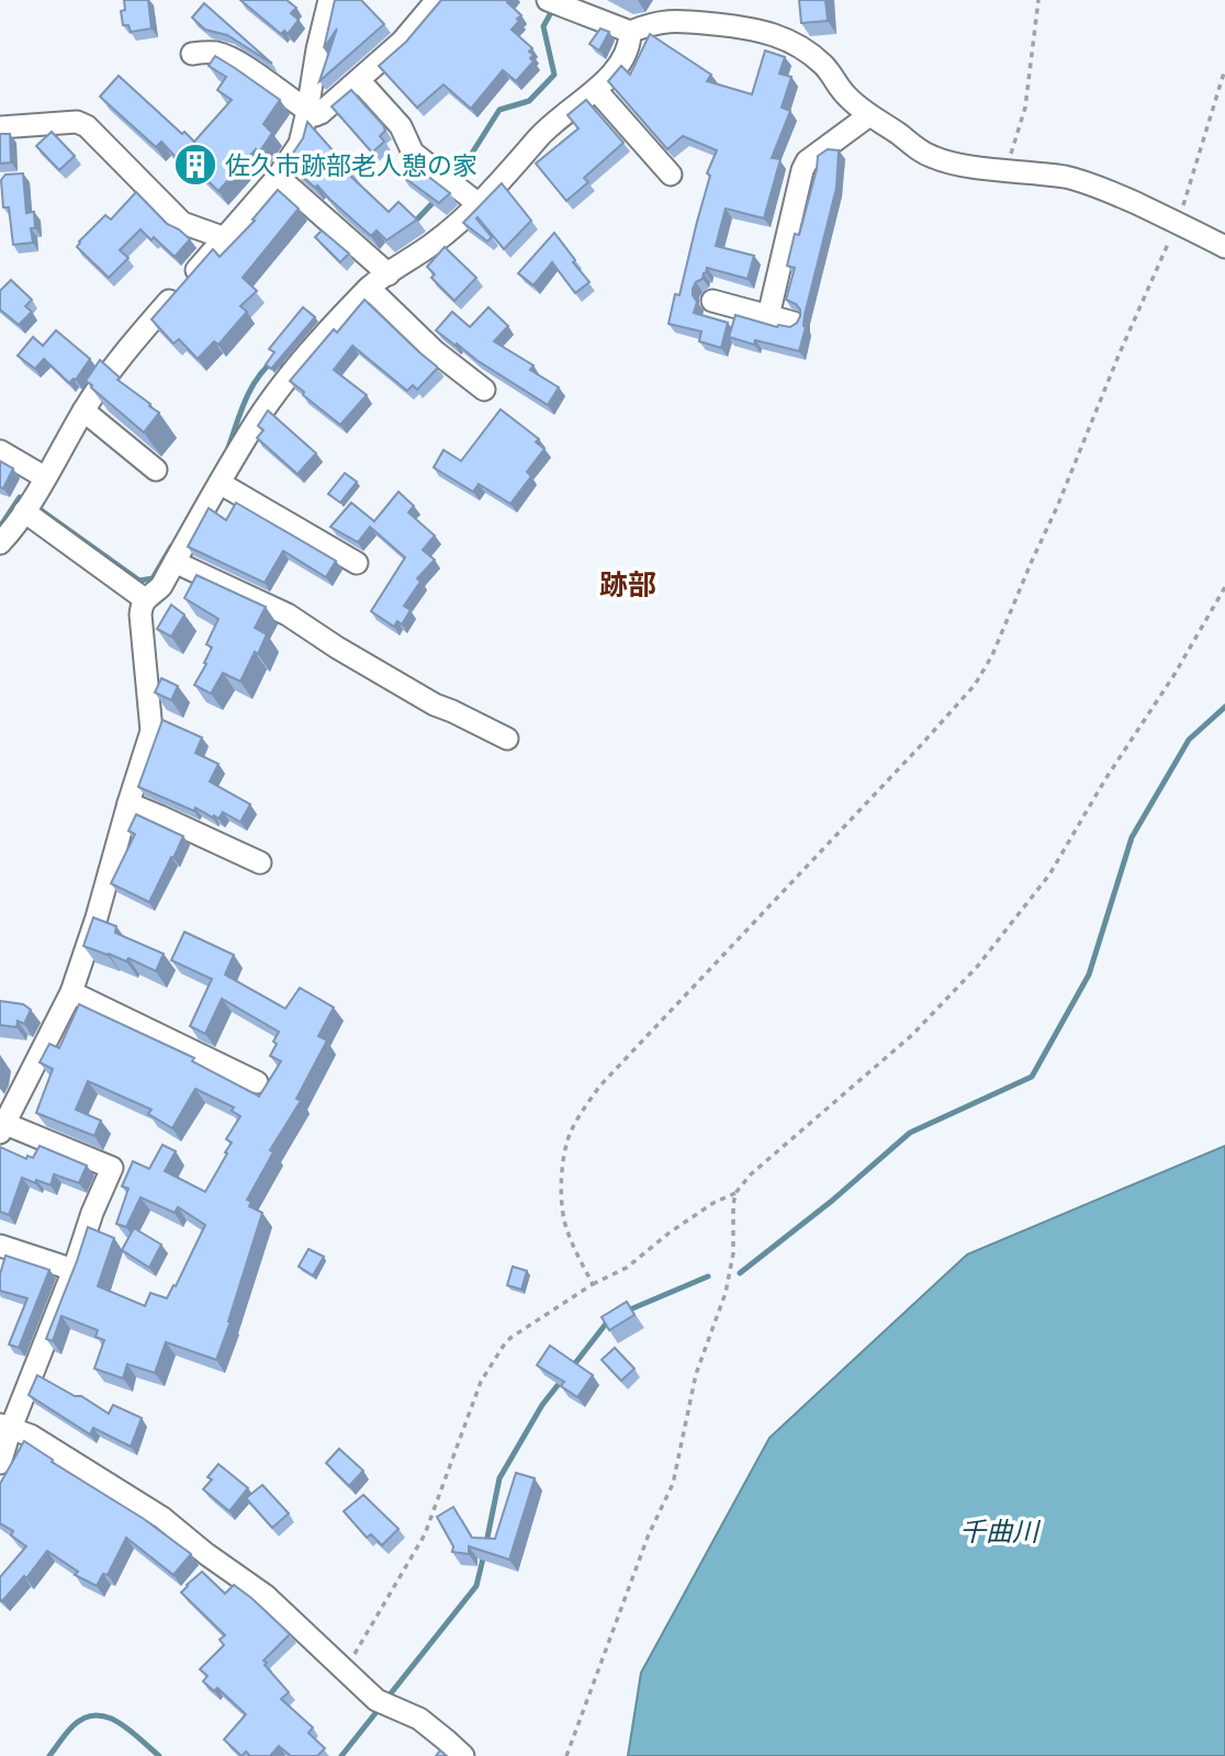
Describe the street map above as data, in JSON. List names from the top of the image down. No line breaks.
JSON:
{"districts":["跡部"],"water":["千曲川"],"places":{"building":["佐久市跡部老人憩の家"]}}
